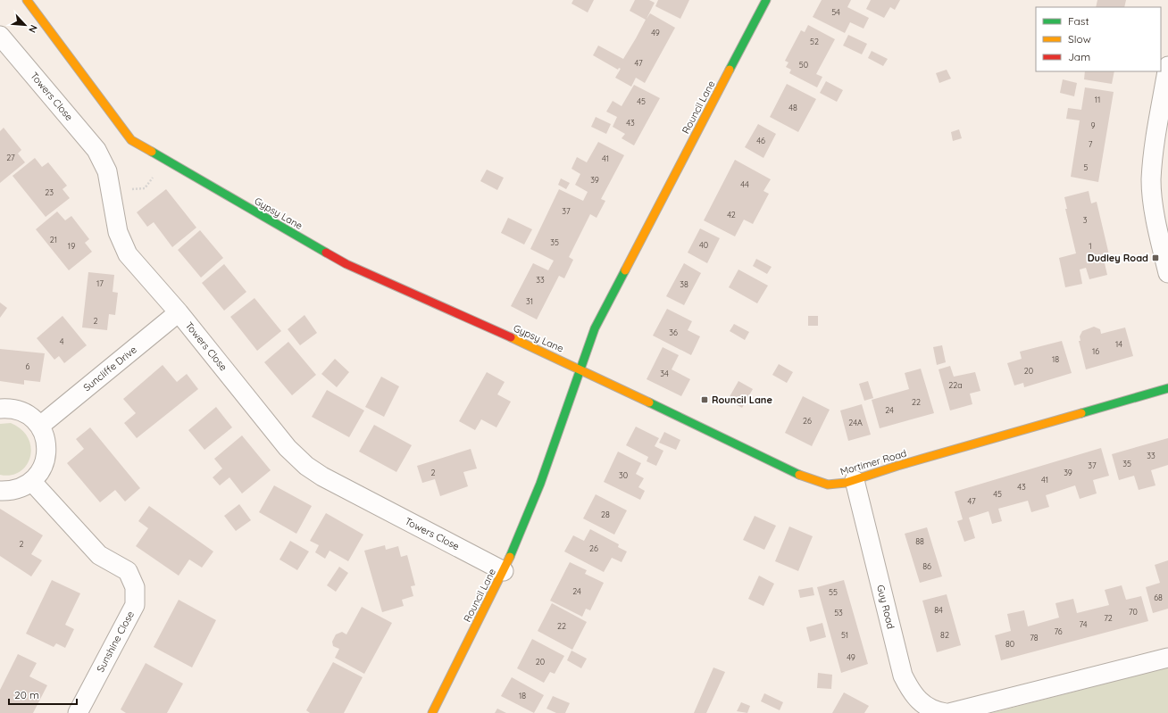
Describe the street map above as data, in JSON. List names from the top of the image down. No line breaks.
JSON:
{"streets":{"street":["Towers Close","Rouncil Lane","Gypsy Lane","Suncliffe Drive","Mortimer Road","Guy Road","Sunshine Close"]},"crossings":[["Towers Close","Rouncil Lane"],["Towers Close","Suncliffe Drive"],["Rouncil Lane","Gypsy Lane"],["Rouncil Lane","Mortimer Road"],["Gypsy Lane","Mortimer Road"],["Mortimer Road","Guy Road"]],"places":{"transit":["Dudley Road","Rouncil Lane"]},"house_numbers":["54","49","52","47","50","11","45","48","43","9","46","7","27","41","5","39","44","23","37","42","3","21","35","40","19","1","33","17","38","31","2","36","4","14","16","18","6","20","34","22a","22","24","26","24A","33","35","37","2","39","30","41","43","45","47","28","88","2","26","86","24","55","68","84","70","53","72","74","22","76","51","82","78","80","49","20","18"],"legend":["Fast","Slow","Jam"],"scale_bar":"20 m","north":"bottom right"}
